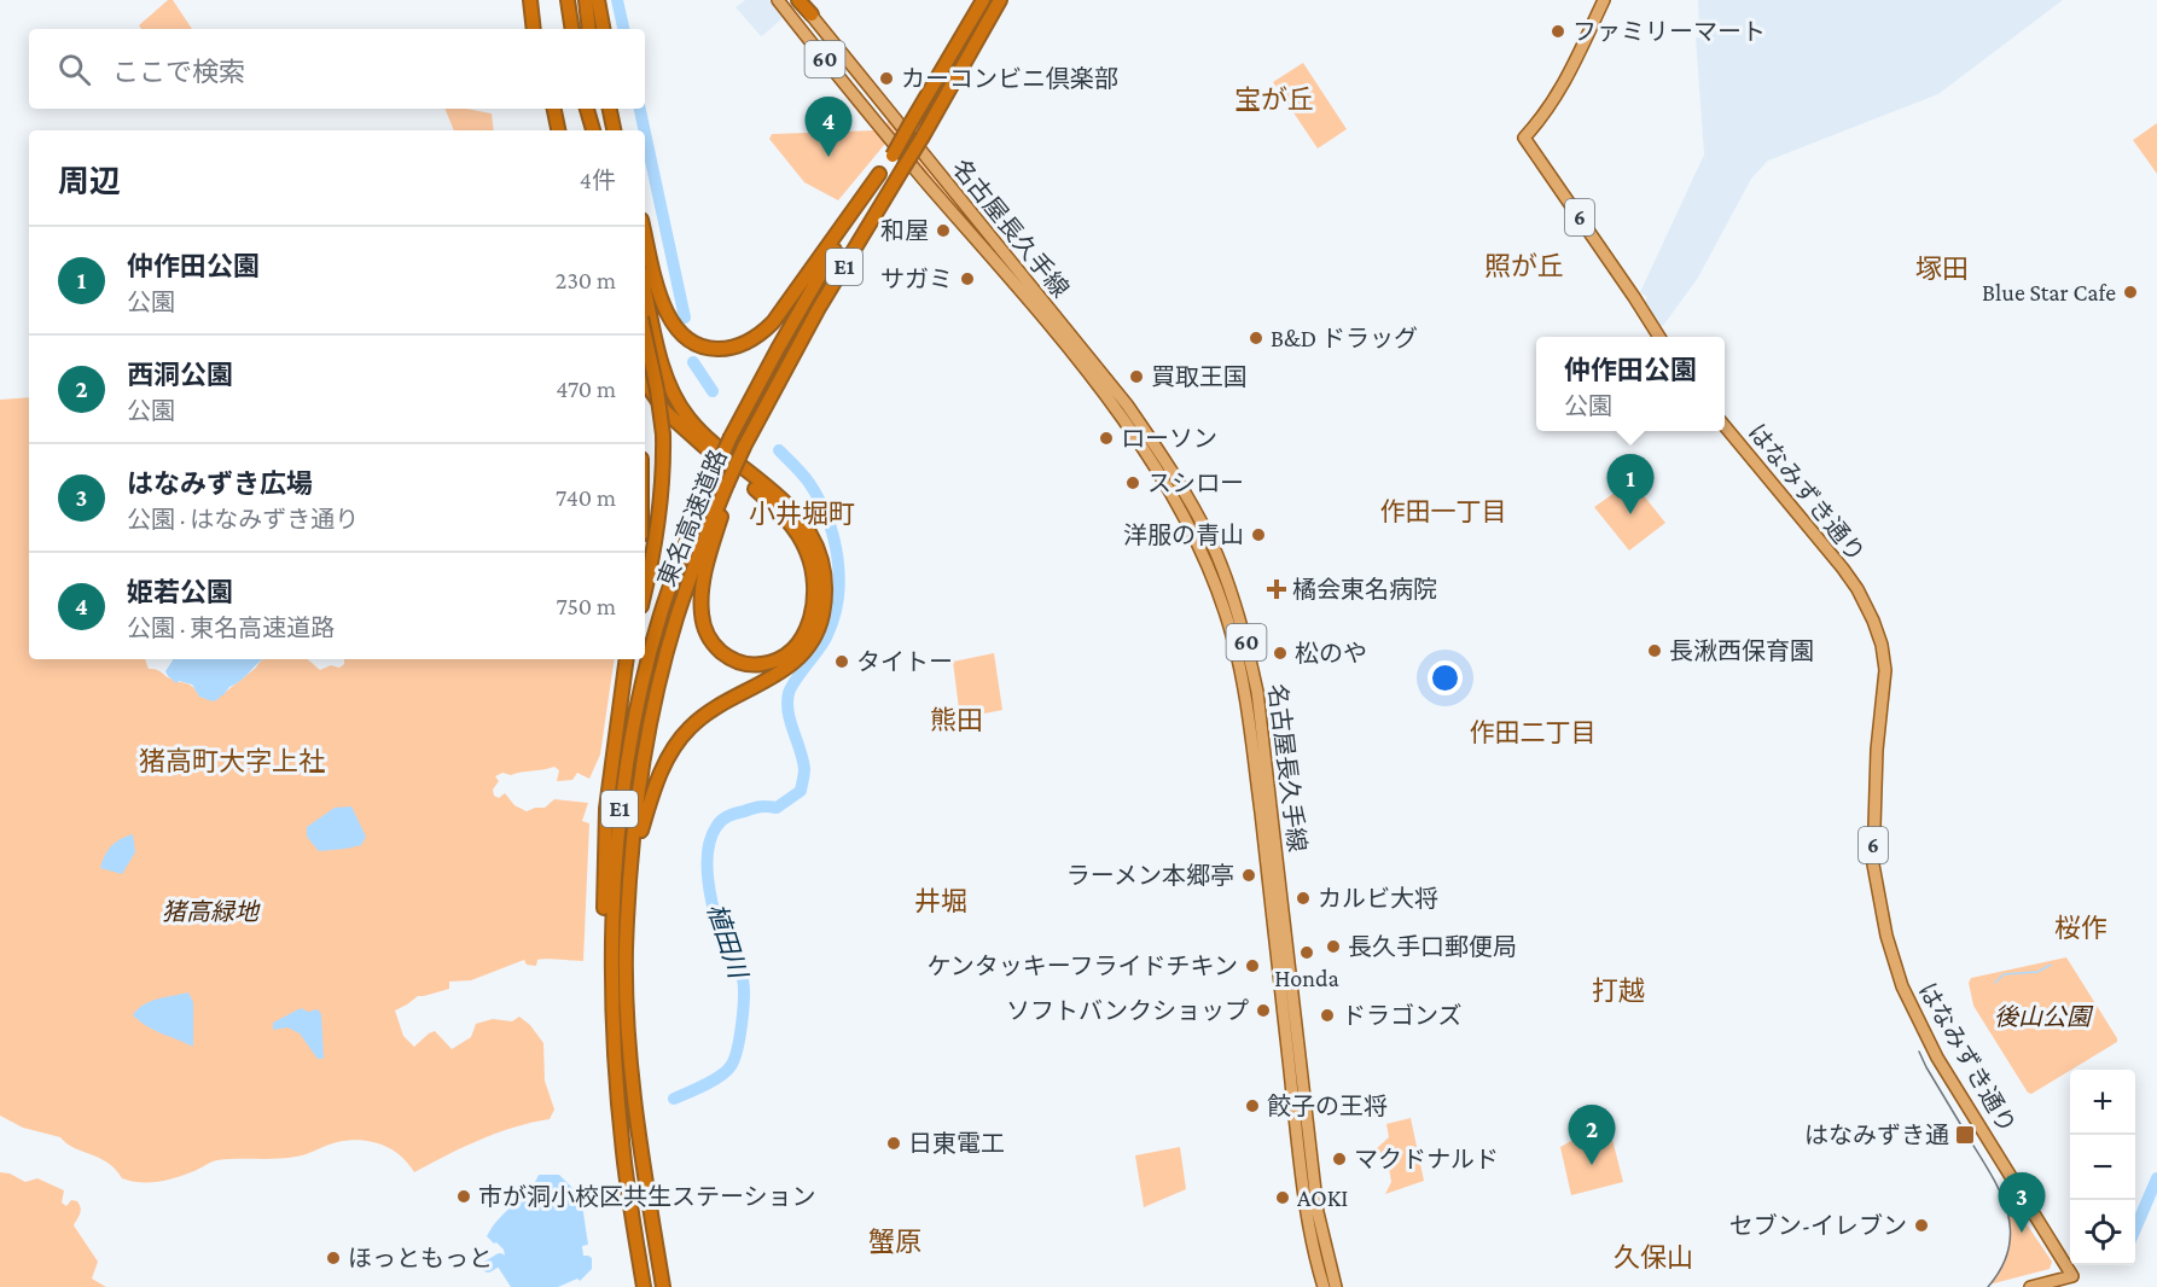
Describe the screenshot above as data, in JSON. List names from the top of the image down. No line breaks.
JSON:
{"streets":{"highway":["E1","東名高速道路"],"main road":["60","6","名古屋長久手線","はなみずき通り"]},"districts":["宝が丘","照が丘","塚田","作田一丁目","小井堀町","熊田","作田二丁目","猪高町大字上社","井堀","桜作","打越","蟹原","久保山"],"water":["植田川"],"parks":["猪高緑地","後山公園"],"places":{"other":["ファミリーマート","カーコンビニ倶楽部","和屋","サガミ","Blue Star Cafe","B&D ドラッグ","買取王国","ローソン","スシロー","洋服の青山","長湫西保育園","松のや","タイトー","ラーメン本郷亭","カルビ大将","長久手口郵便局","Honda","ケンタッキーフライドチキン","ソフトバンクショップ","ドラゴンズ","餃子の王将","日東電工","マクドナルド","市が洞小校区共生ステーション","AOKI","セブン-イレブン","ほっともっと"],"health":["橘会東名病院"],"transit":["はなみずき通"]},"page":{"search":"ここで検索","pins":["4","1","2","3"],"heading":["周辺","4件"],"list":[{"mark":"1","name":"仲作田公園","note":"公園","value":"230 m"},{"mark":"2","name":"西洞公園","note":"公園","value":"470 m"},{"mark":"3","name":"はなみずき広場","note":"公園 · はなみずき通り","value":"740 m"},{"mark":"4","name":"姫若公園","note":"公園 · 東名高速道路","value":"750 m"}],"popup":["仲作田公園","公園"],"map_buttons":["+","−"]}}
